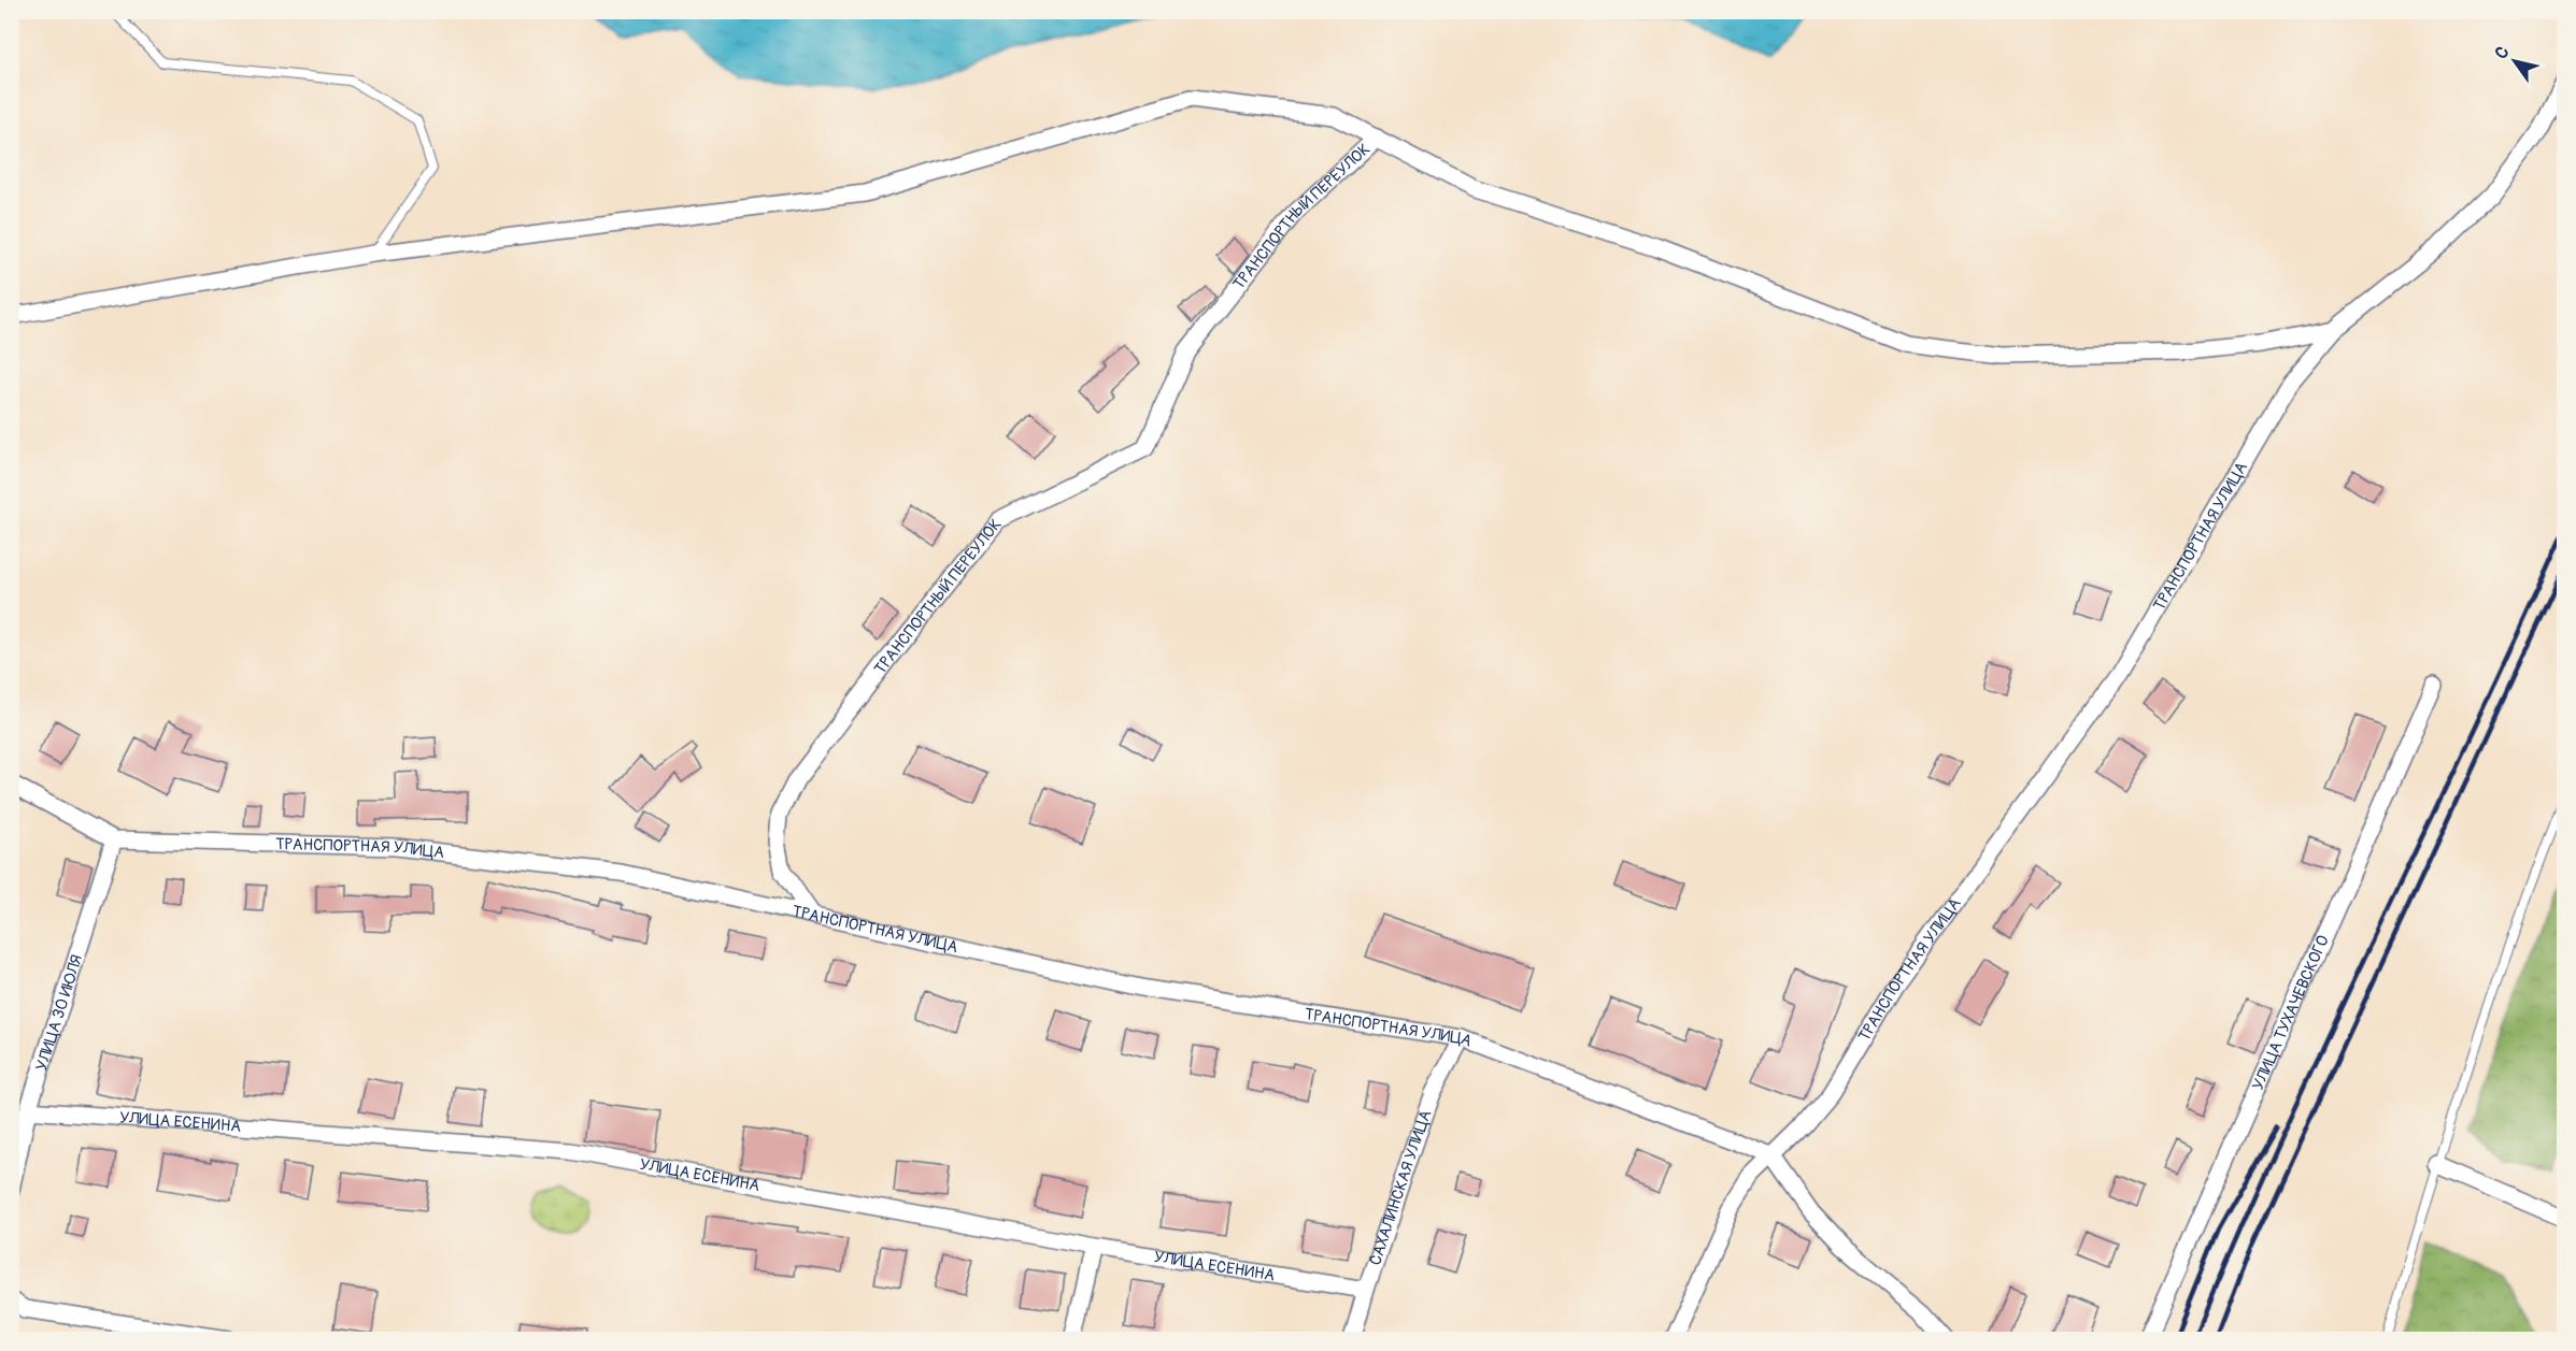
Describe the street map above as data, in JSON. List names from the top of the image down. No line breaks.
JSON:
{"streets":{"street":["ТРАНСПОРТНЫЙ ПЕРЕУЛОК","ТРАНСПОРТНАЯ УЛИЦА","УЛИЦА ТУХАЧЕВСКОГО","УЛИЦА 30 ИЮЛЯ","УЛИЦА ЕСЕНИНА","САХАЛИНСКАЯ УЛИЦА"]},"crossings":[["ТРАНСПОРТНЫЙ ПЕРЕУЛОК","ТРАНСПОРТНАЯ УЛИЦА"],["ТРАНСПОРТНАЯ УЛИЦА","УЛИЦА 30 ИЮЛЯ"],["ТРАНСПОРТНАЯ УЛИЦА","САХАЛИНСКАЯ УЛИЦА"],["УЛИЦА 30 ИЮЛЯ","УЛИЦА ЕСЕНИНА"],["УЛИЦА ЕСЕНИНА","САХАЛИНСКАЯ УЛИЦА"]],"north":"top left"}
